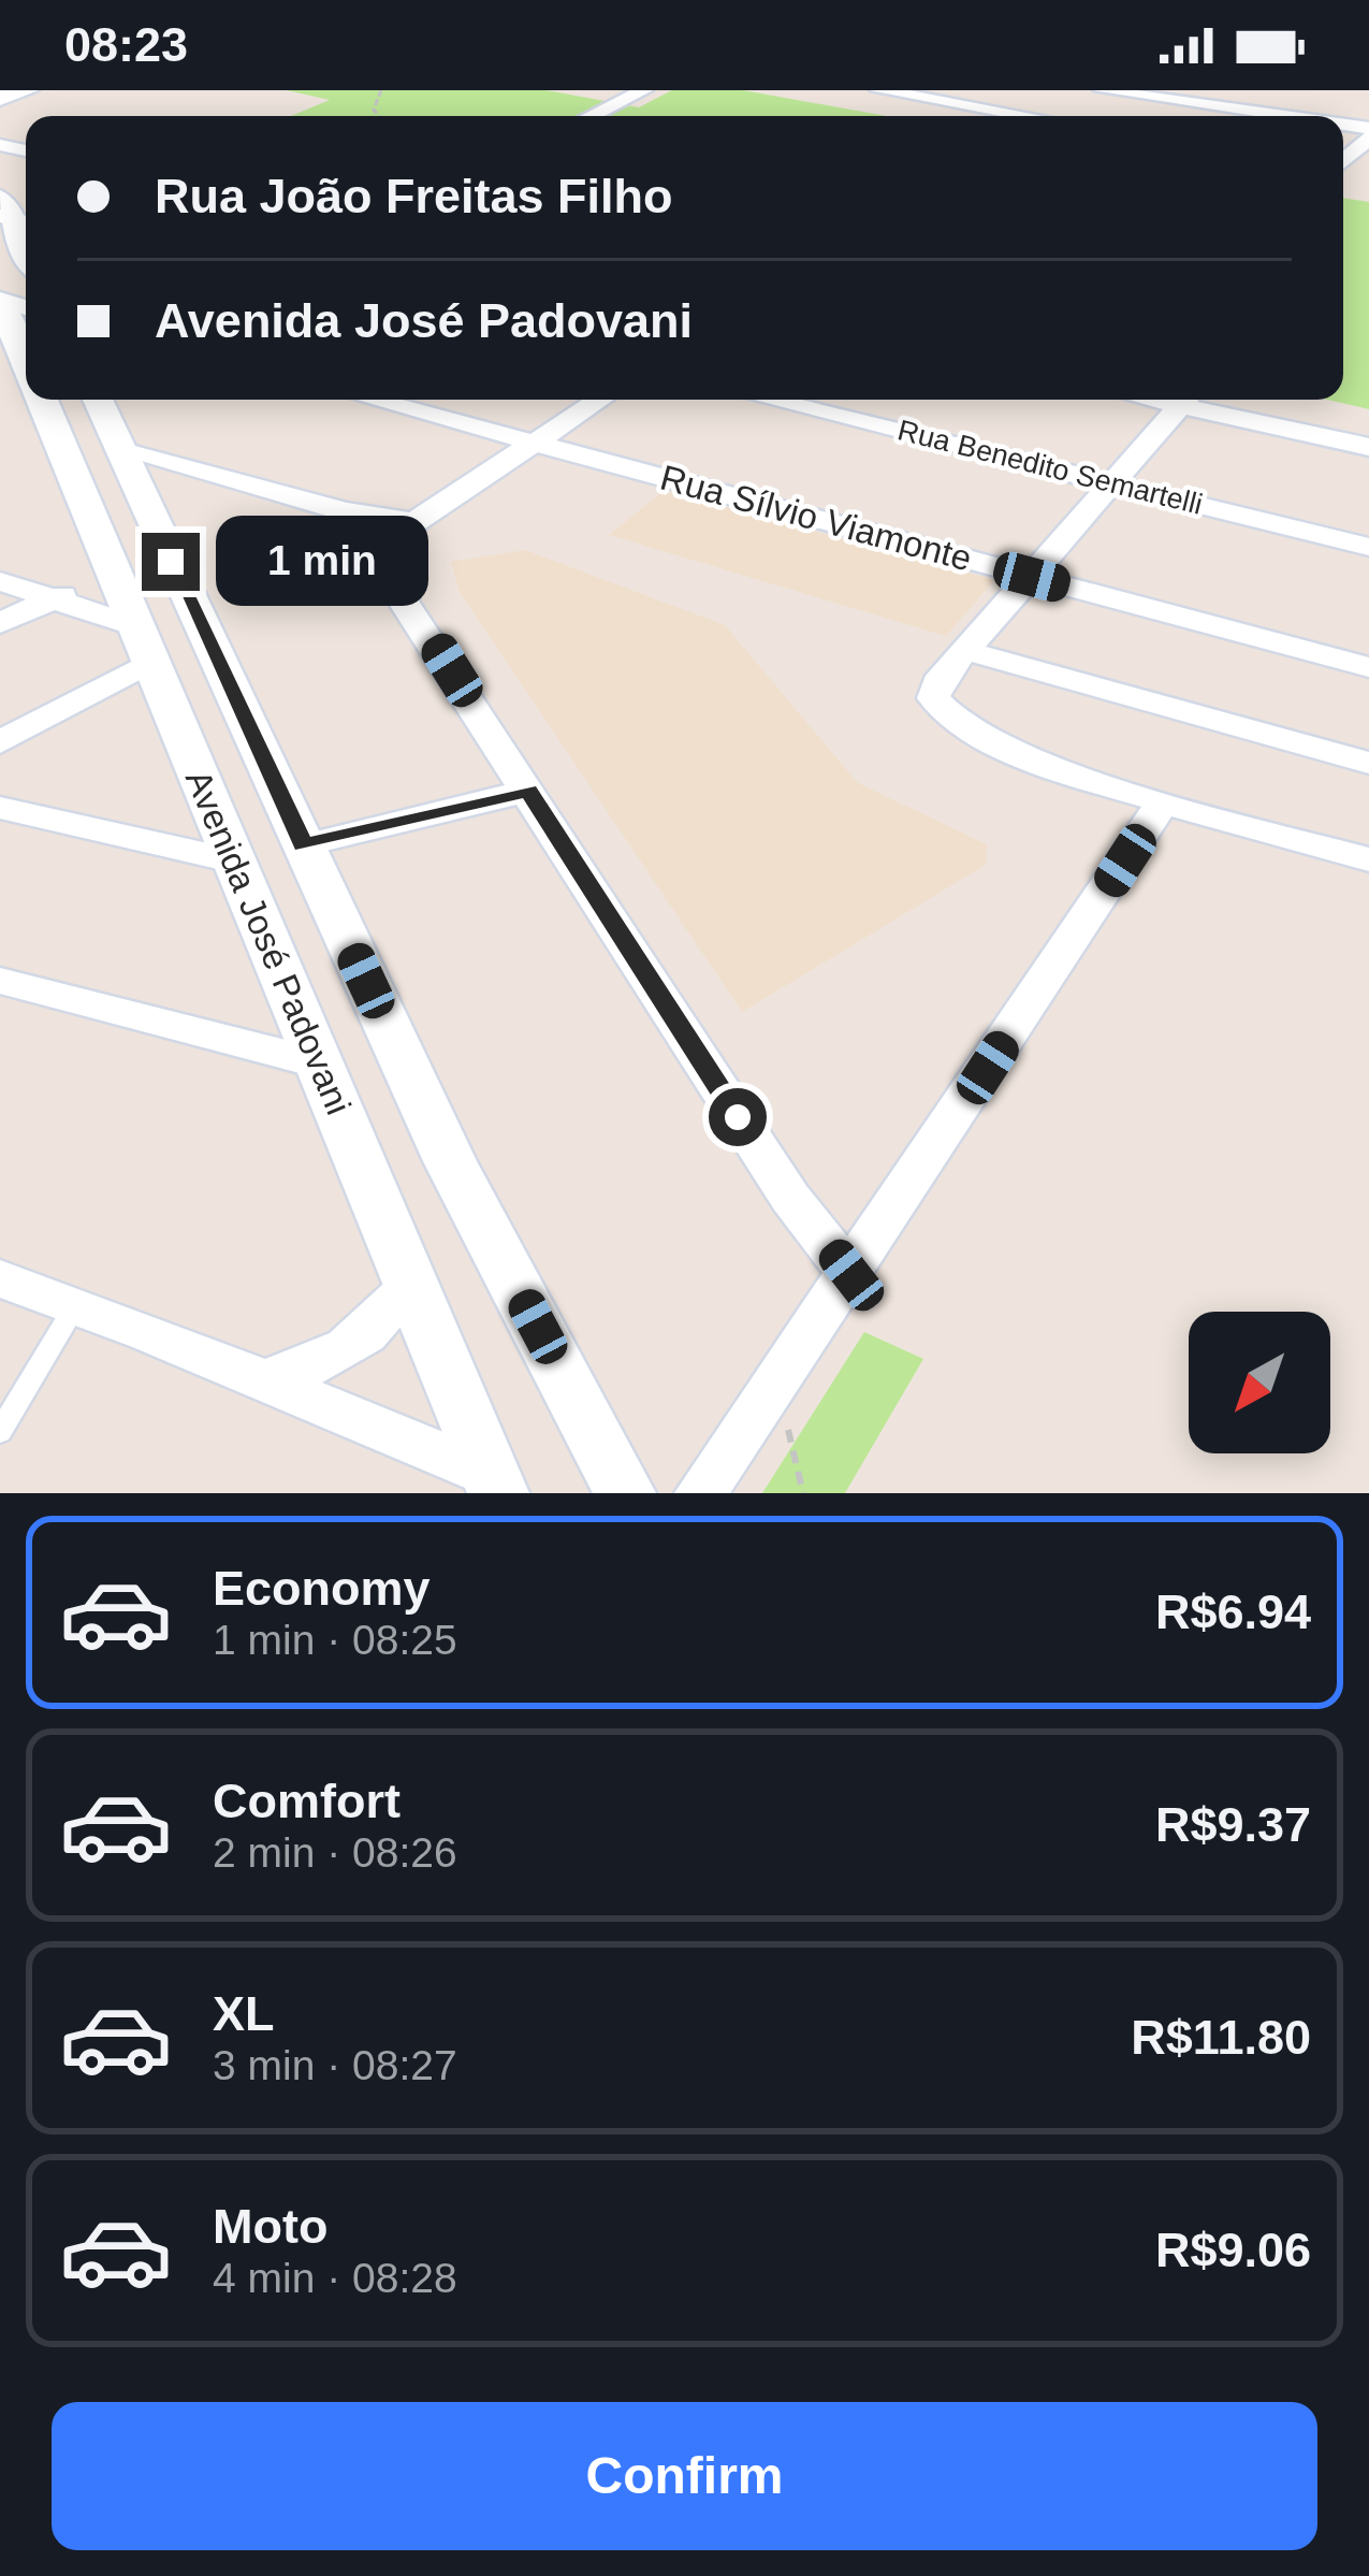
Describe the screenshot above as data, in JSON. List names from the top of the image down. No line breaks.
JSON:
{"streets":{"street":["Rua Benedito Semartelli","Rua Sílvio Viamonte","Avenida José Padovani"]},"north":"bottom left","page":{"status":"08:23","banner":["Rua João Freitas Filho","Avenida José Padovani"],"bubble":"1 min","list":[{"name":"Economy","note":"1 min · 08:25","value":"R$6.94"},{"name":"Comfort","note":"2 min · 08:26","value":"R$9.37"},{"name":"XL","note":"3 min · 08:27","value":"R$11.80"},{"name":"Moto","note":"4 min · 08:28","value":"R$9.06"}],"buttons":"Confirm"}}
